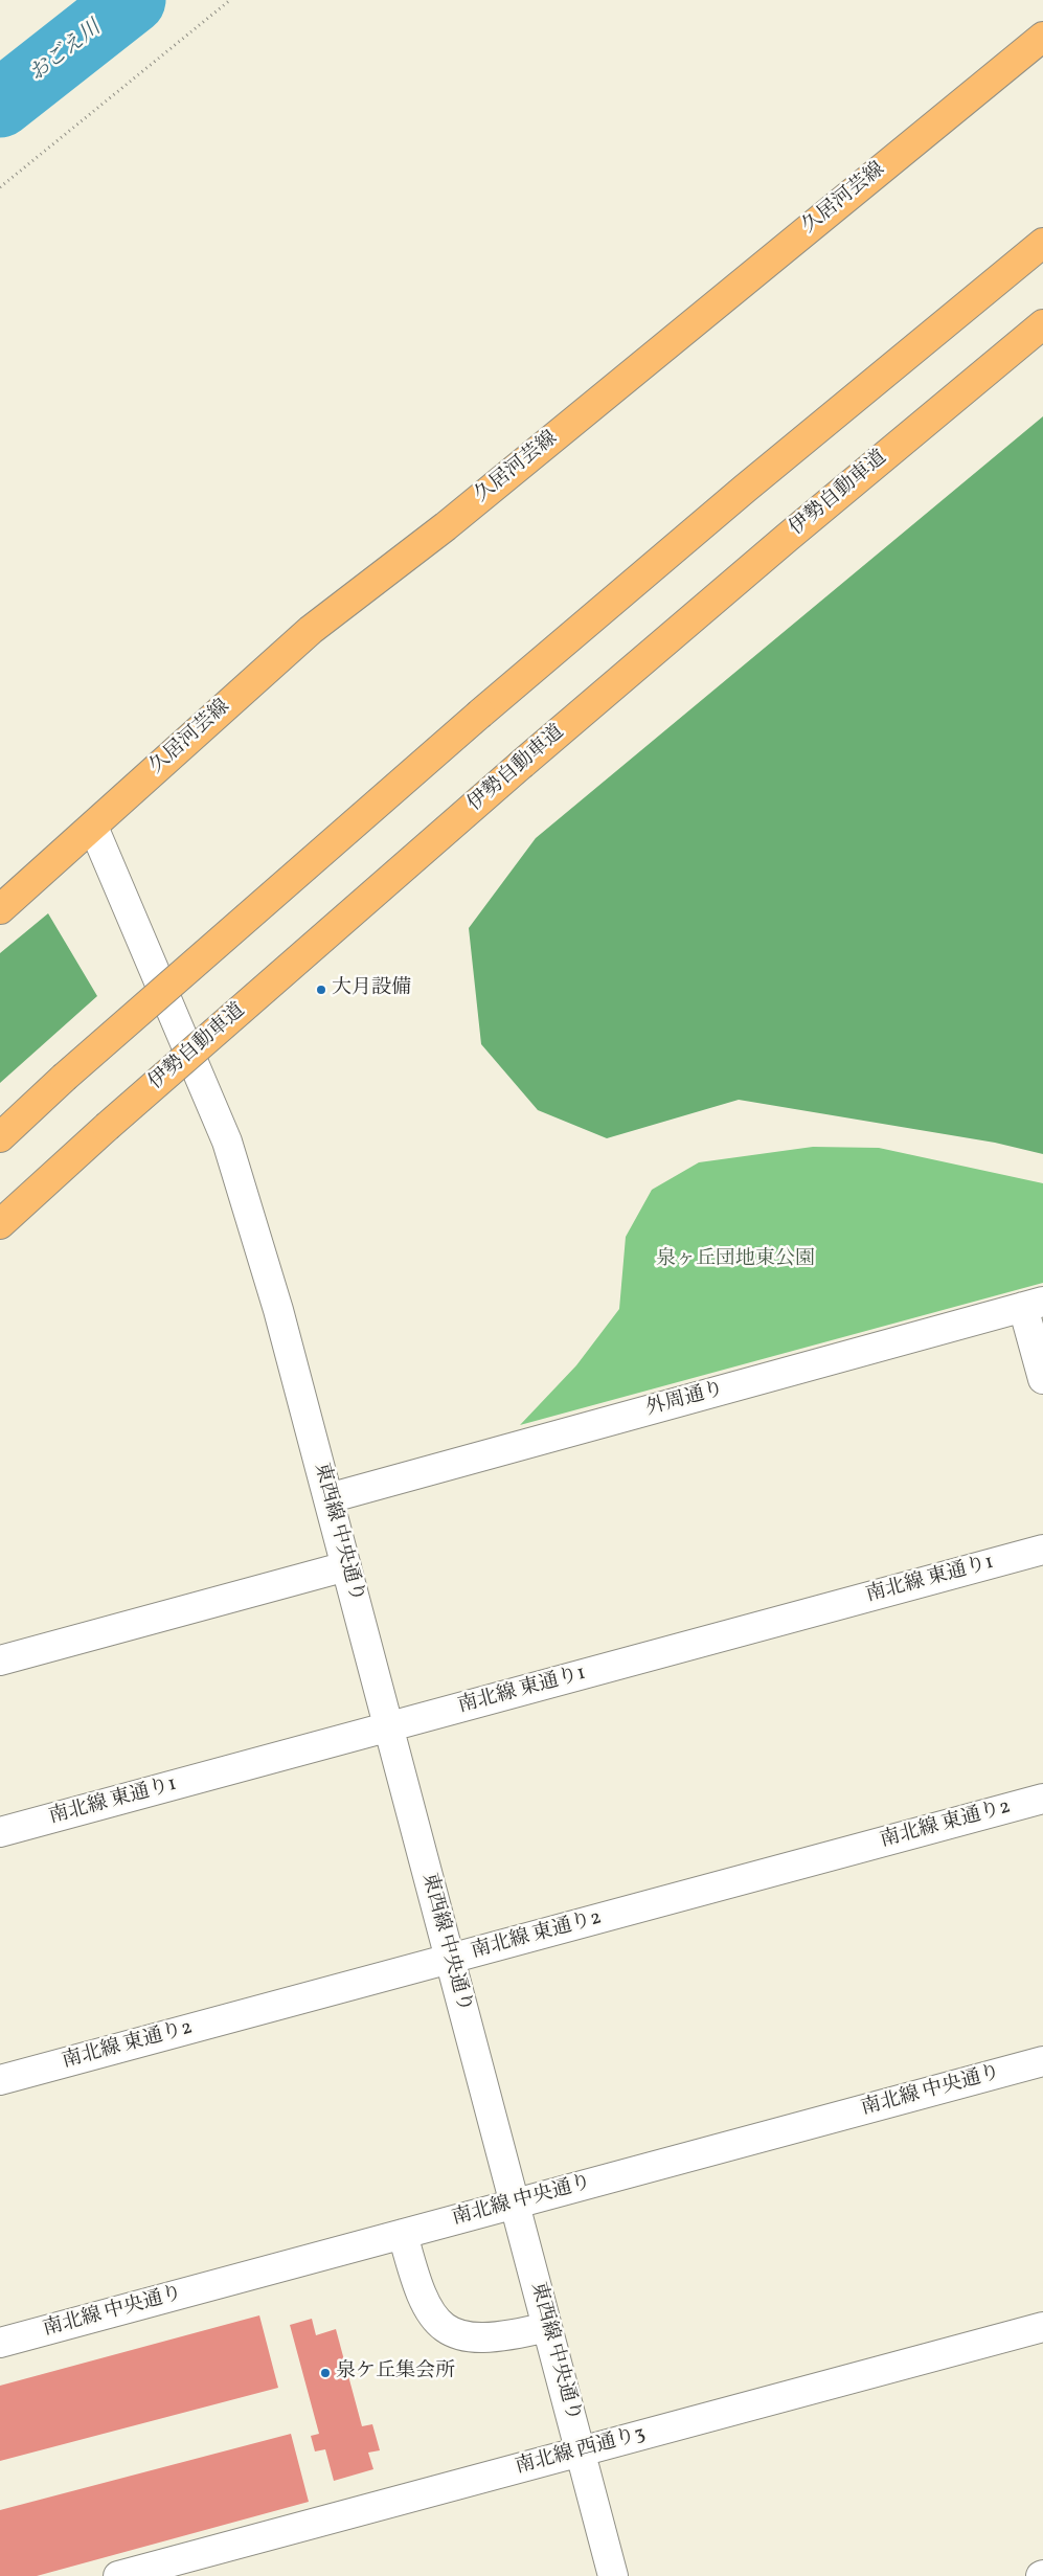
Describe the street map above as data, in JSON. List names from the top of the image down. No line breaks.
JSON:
{"streets":{"main road":["久居河芸線","伊勢自動車道"],"street":["外周通り","東西線 中央通り","南北線 東通り1","南北線 東通り2","南北線 中央通り","南北線 西通り3"]},"crossings":[["久居河芸線","東西線 中央通り"],["外周通り","東西線 中央通り"],["東西線 中央通り","南北線 東通り1"],["東西線 中央通り","南北線 東通り2"],["東西線 中央通り","南北線 中央通り"],["東西線 中央通り","南北線 西通り3"]],"water":["おごえ川"],"parks":["泉ヶ丘団地東公園"],"places":["大月設備","泉ケ丘集会所"]}
